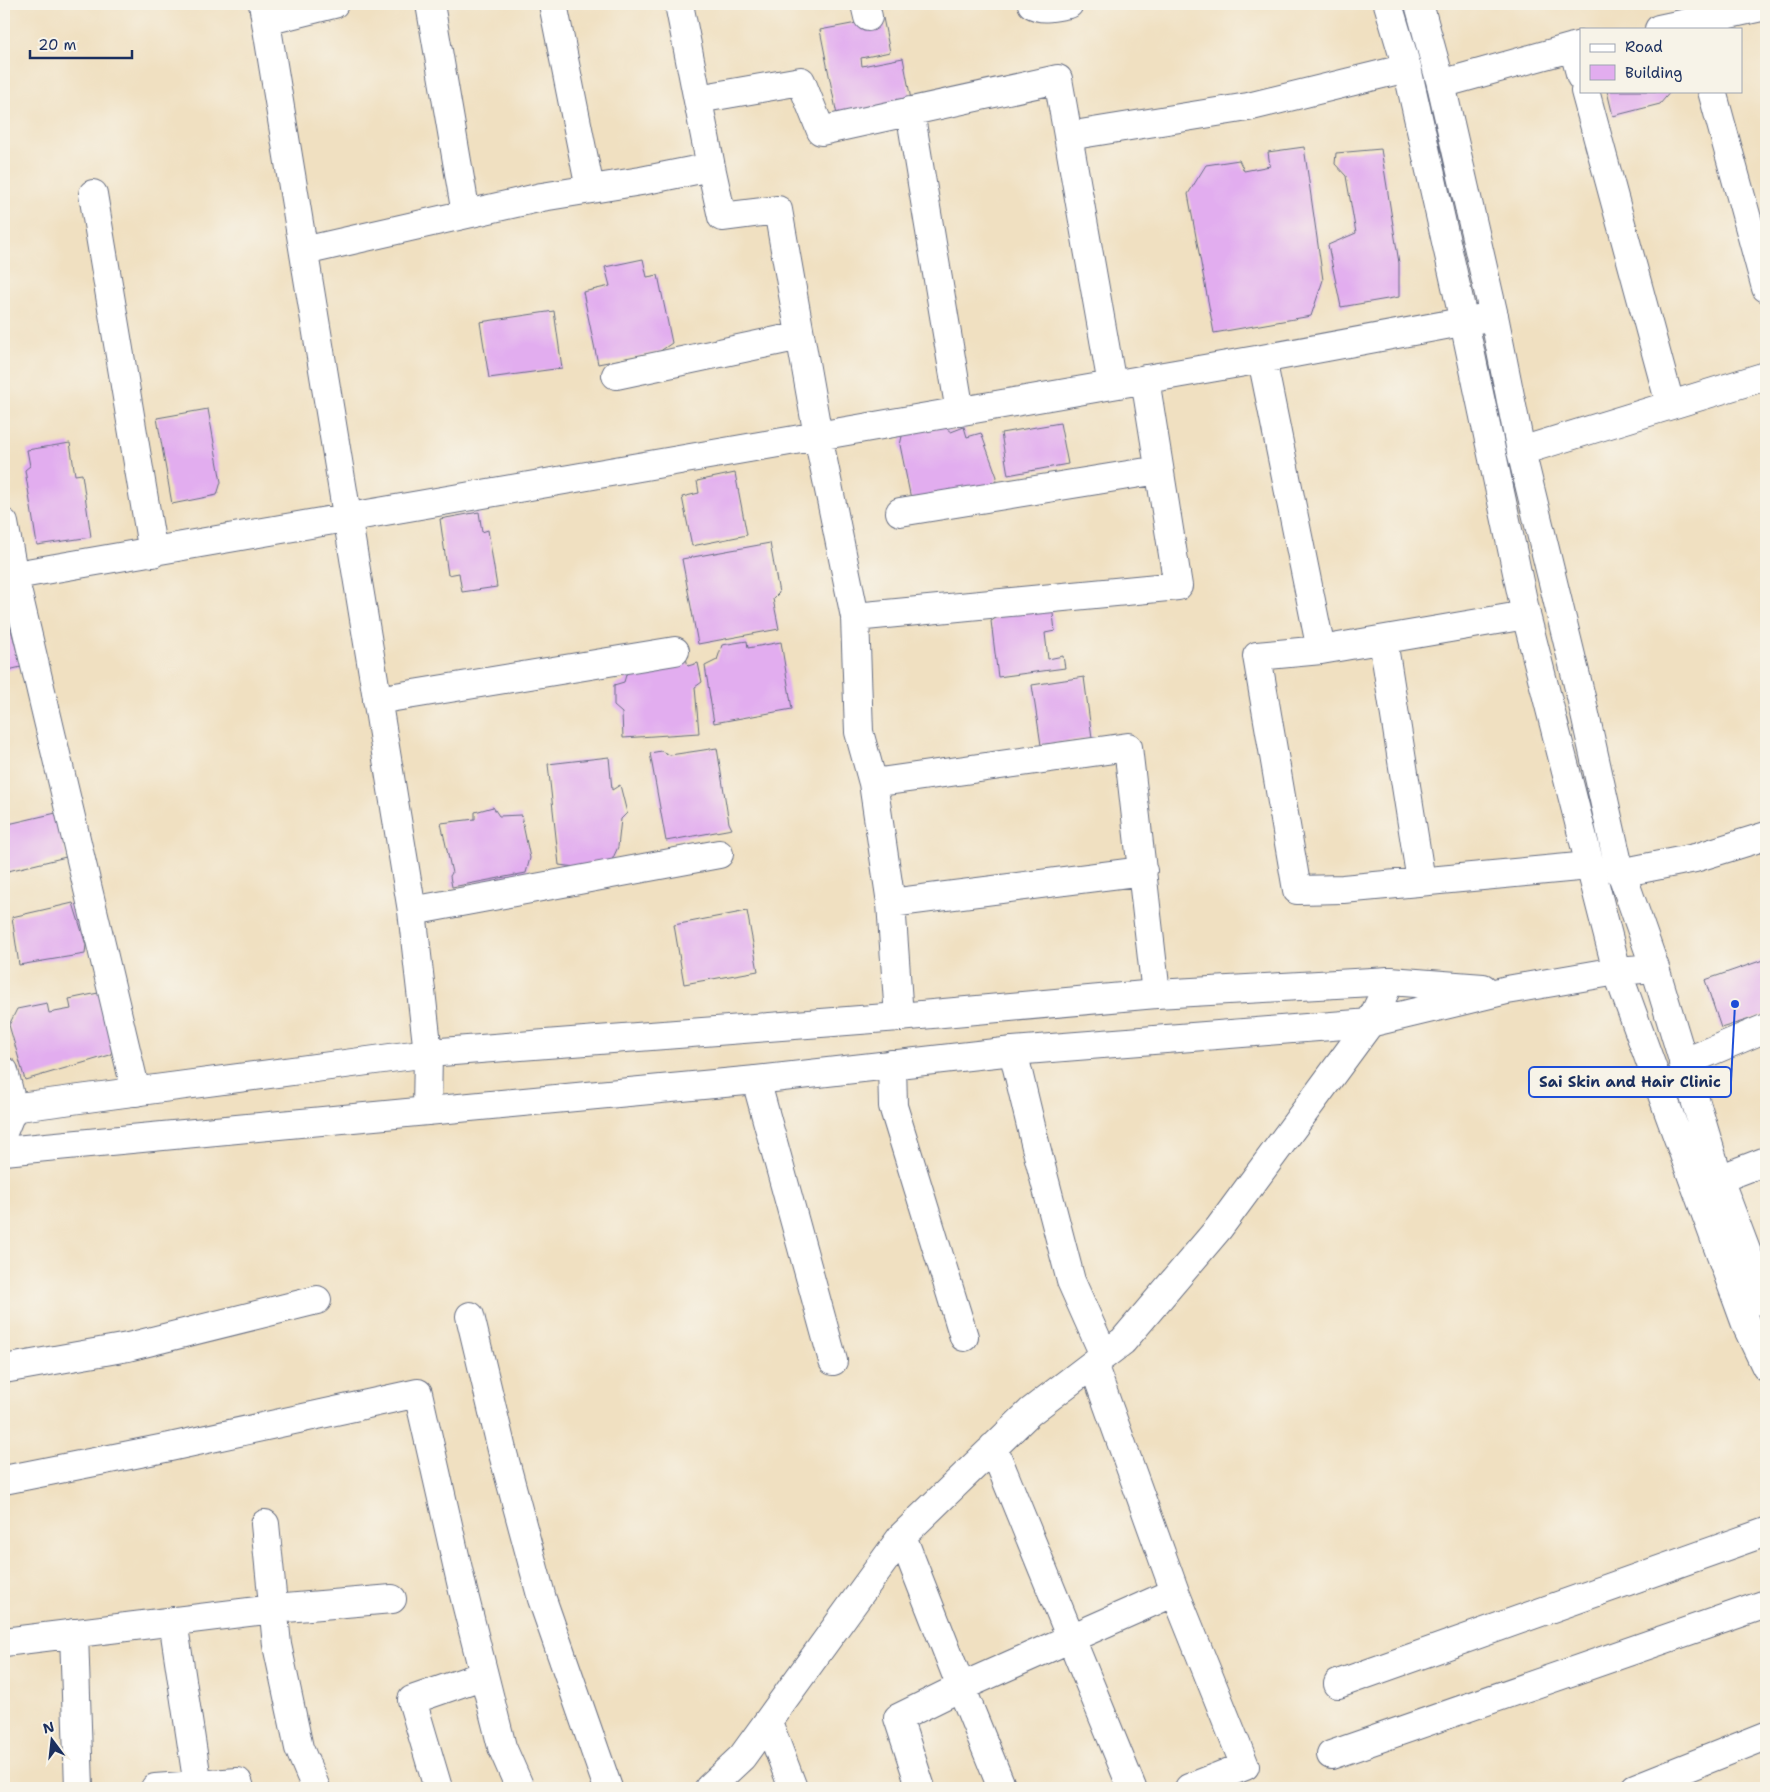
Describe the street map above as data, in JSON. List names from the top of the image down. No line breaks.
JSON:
{"places":["Sai Skin and Hair Clinic"],"legend":["Road","Building"],"scale_bar":"20 m","north":"top"}
